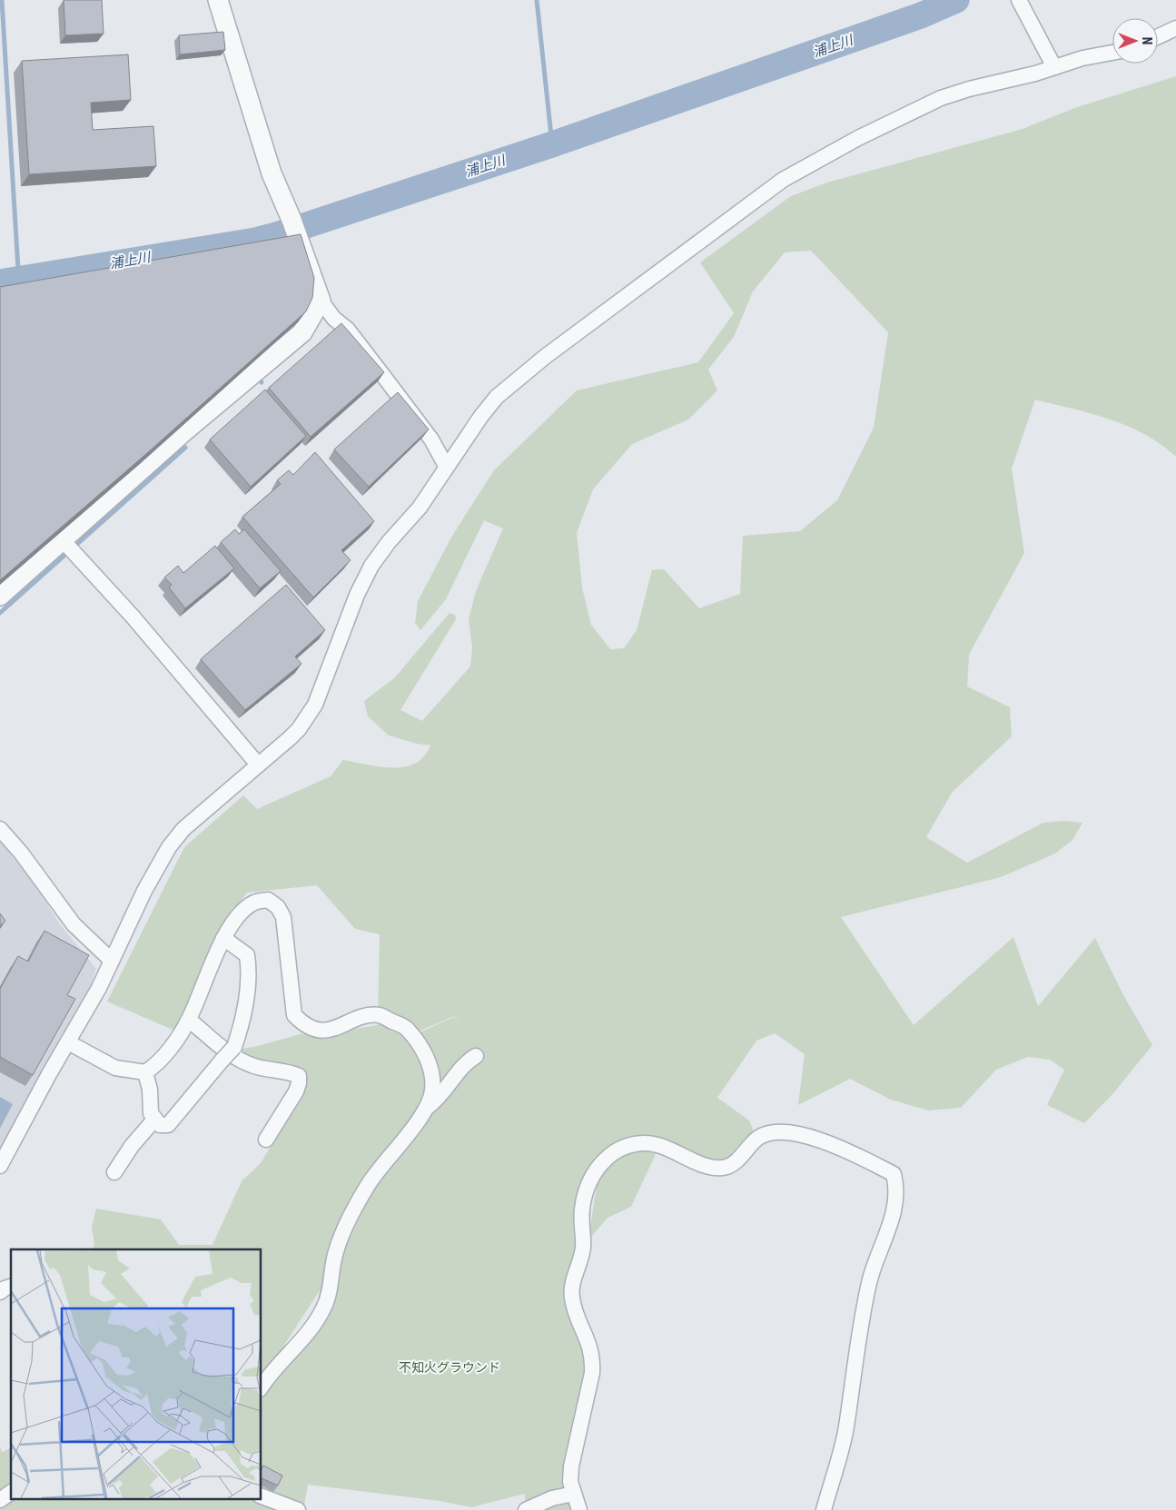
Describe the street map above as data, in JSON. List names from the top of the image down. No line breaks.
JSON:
{"water":["浦上川"],"parks":["不知火グラウンド"],"north":"right"}
